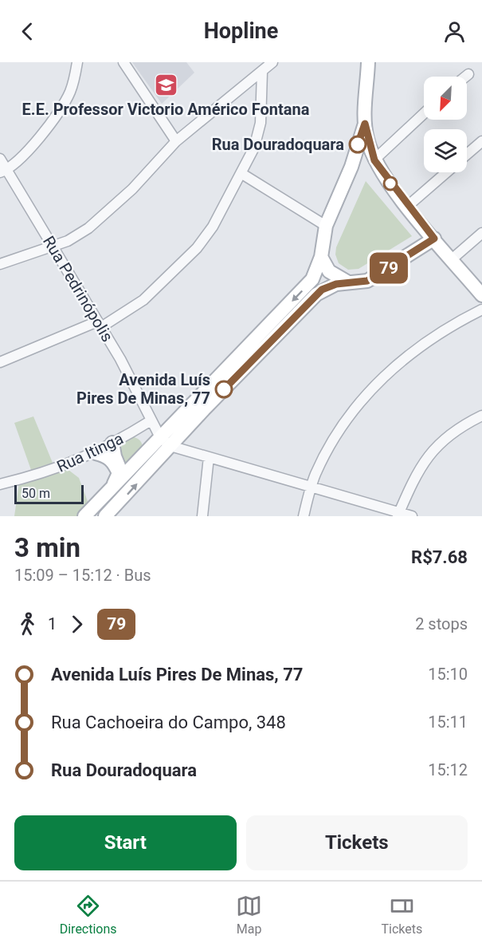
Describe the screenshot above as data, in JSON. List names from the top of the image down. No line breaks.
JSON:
{"streets":{"street":["Rua Pedrinópolis","Rua Itinga"]},"crossings":[["Rua Pedrinópolis","Rua Itinga"]],"places":{"school or university":["E.E. Professor Victorio Américo Fontana"],"other":["Rua Douradoquara","Avenida Luís Pires De Minas, 77"]},"lines":["bus line 79"],"scale_bar":"50 m","north":"bottom left","page":{"header":"Hopline","on_map":"79","scale":"50 m","heading":["3 min","15:09 – 15:12 · Bus","R$7.68"],"legs":["1","79","2 stops"],"list":[{"name":"Avenida Luís Pires De Minas, 77","value":"15:10"},{"name":"Rua Cachoeira do Campo, 348","value":"15:11"},{"name":"Rua Douradoquara","value":"15:12"}],"buttons":["Start","Tickets"],"tabs":["Directions","Map","Tickets"]}}
